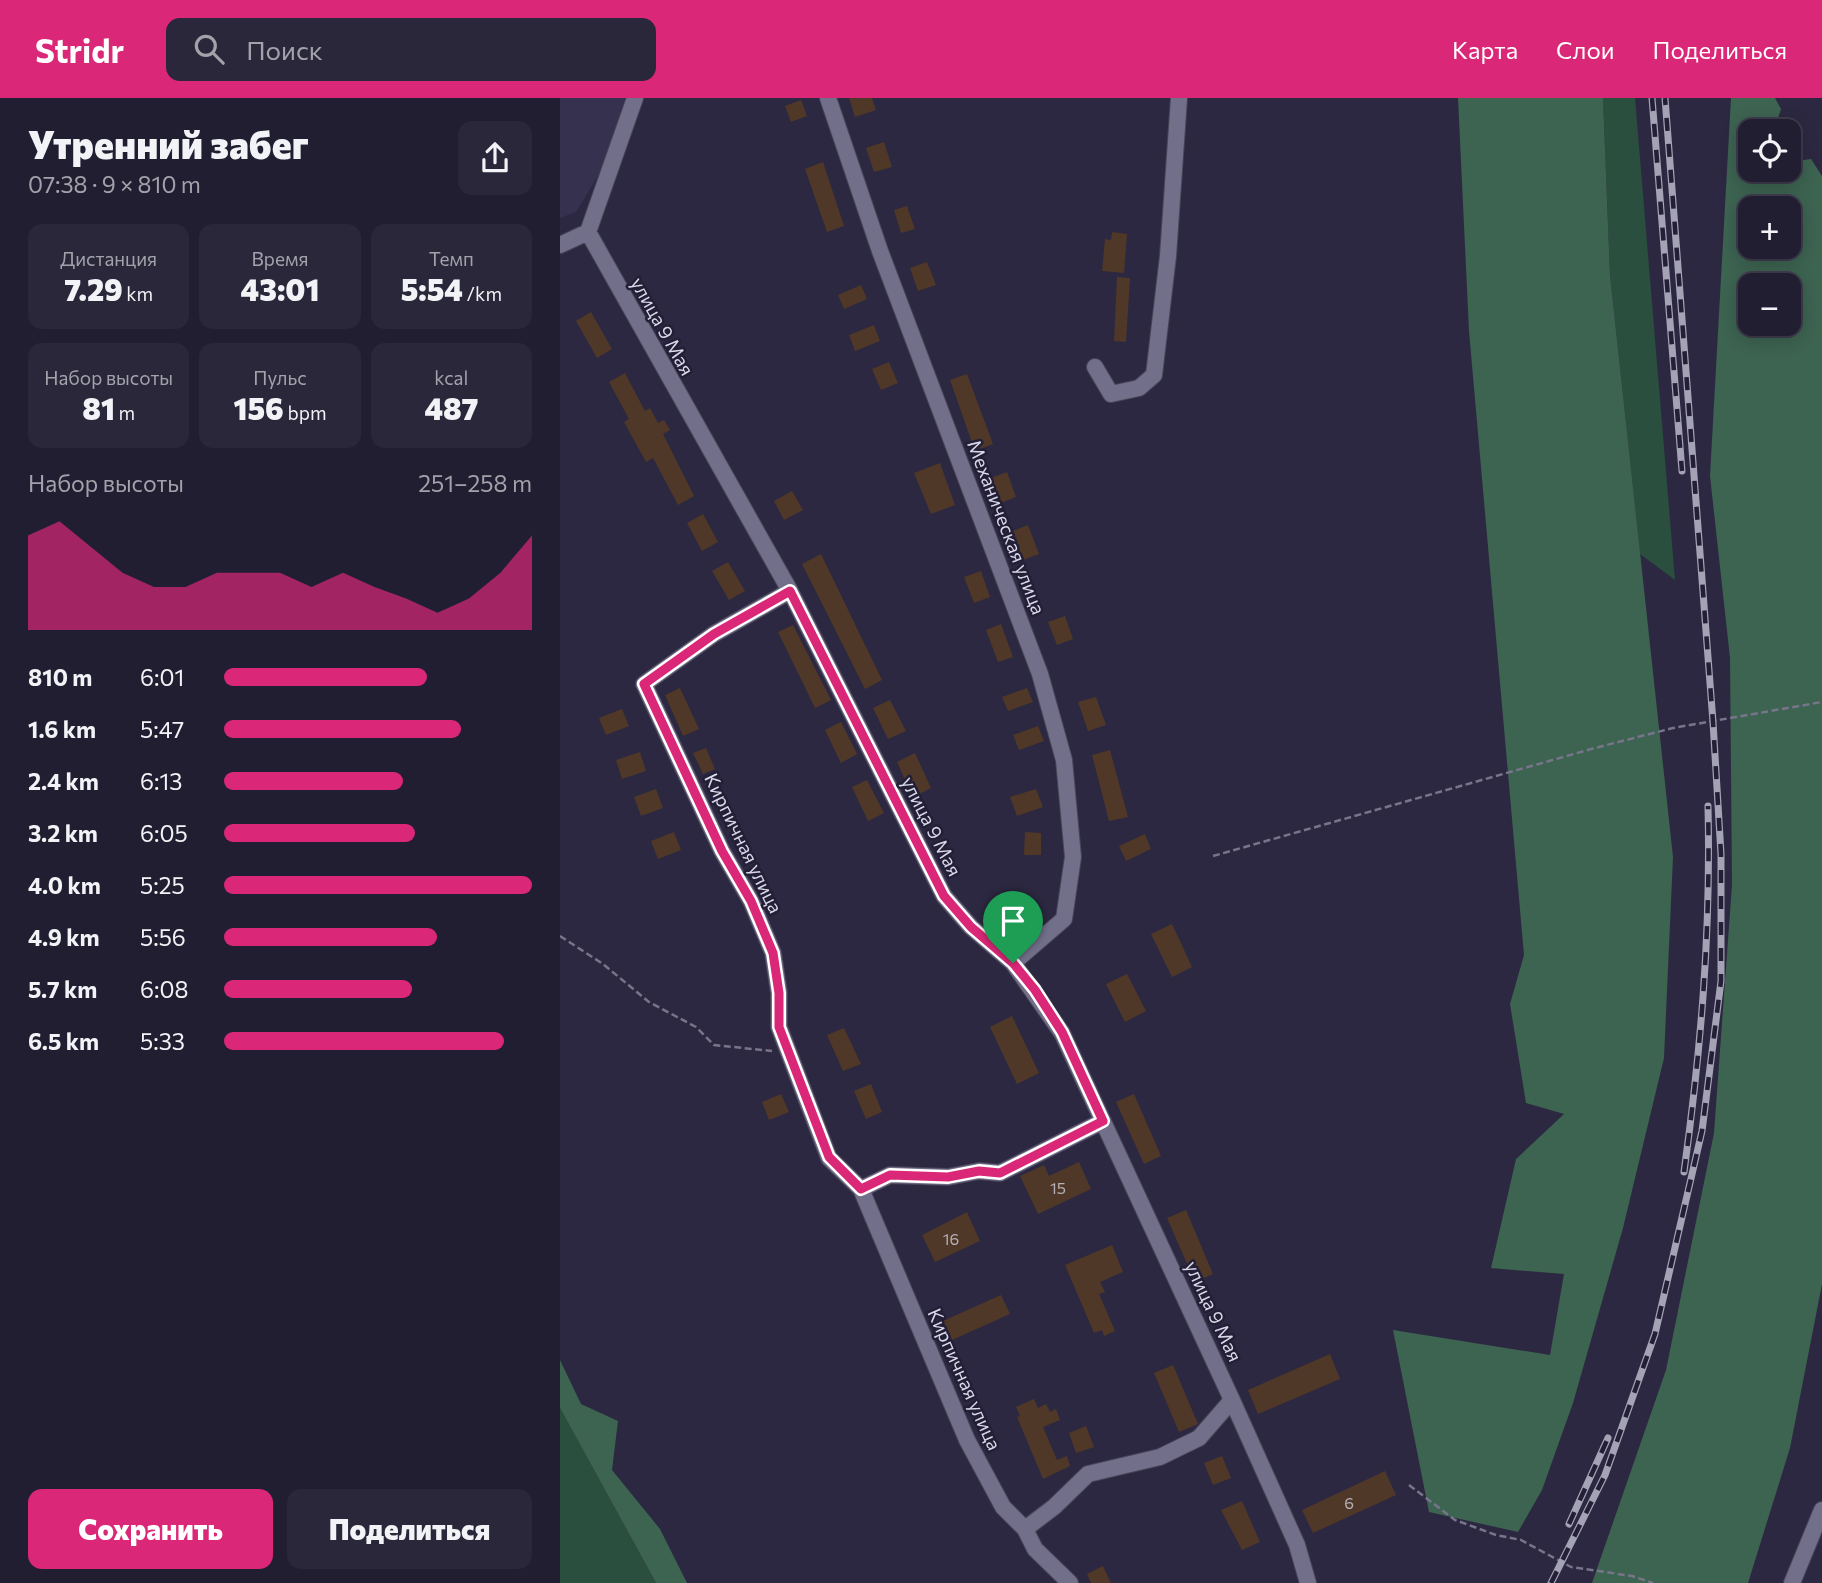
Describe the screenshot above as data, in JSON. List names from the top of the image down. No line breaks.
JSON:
{"streets":{"street":["улица 9 Мая","Механическая улица","Кирпичная улица"]},"crossings":[["улица 9 Мая","Механическая улица"],["улица 9 Мая","Кирпичная улица"]],"house_numbers":["15","16","6"],"page":{"header":"Stridr","search":"Поиск","nav":["Карта","Слои","Поделиться"],"heading":["Утренний забег","07:38 · 9 × 810 m"],"map_buttons":["+","−"],"stats":[["Дистанция","7.29 km"],["Время","43:01"],["Темп","5:54 /km"],["Набор высоты","81 m"],["Пульс","156 bpm"],["kcal","487"]],"chart":["Набор высоты","251–258 m"],"list":[{"name":"810 m","note":"6:01"},{"name":"1.6 km","note":"5:47"},{"name":"2.4 km","note":"6:13"},{"name":"3.2 km","note":"6:05"},{"name":"4.0 km","note":"5:25"},{"name":"4.9 km","note":"5:56"},{"name":"5.7 km","note":"6:08"},{"name":"6.5 km","note":"5:33"}],"buttons":["Сохранить","Поделиться"]}}
